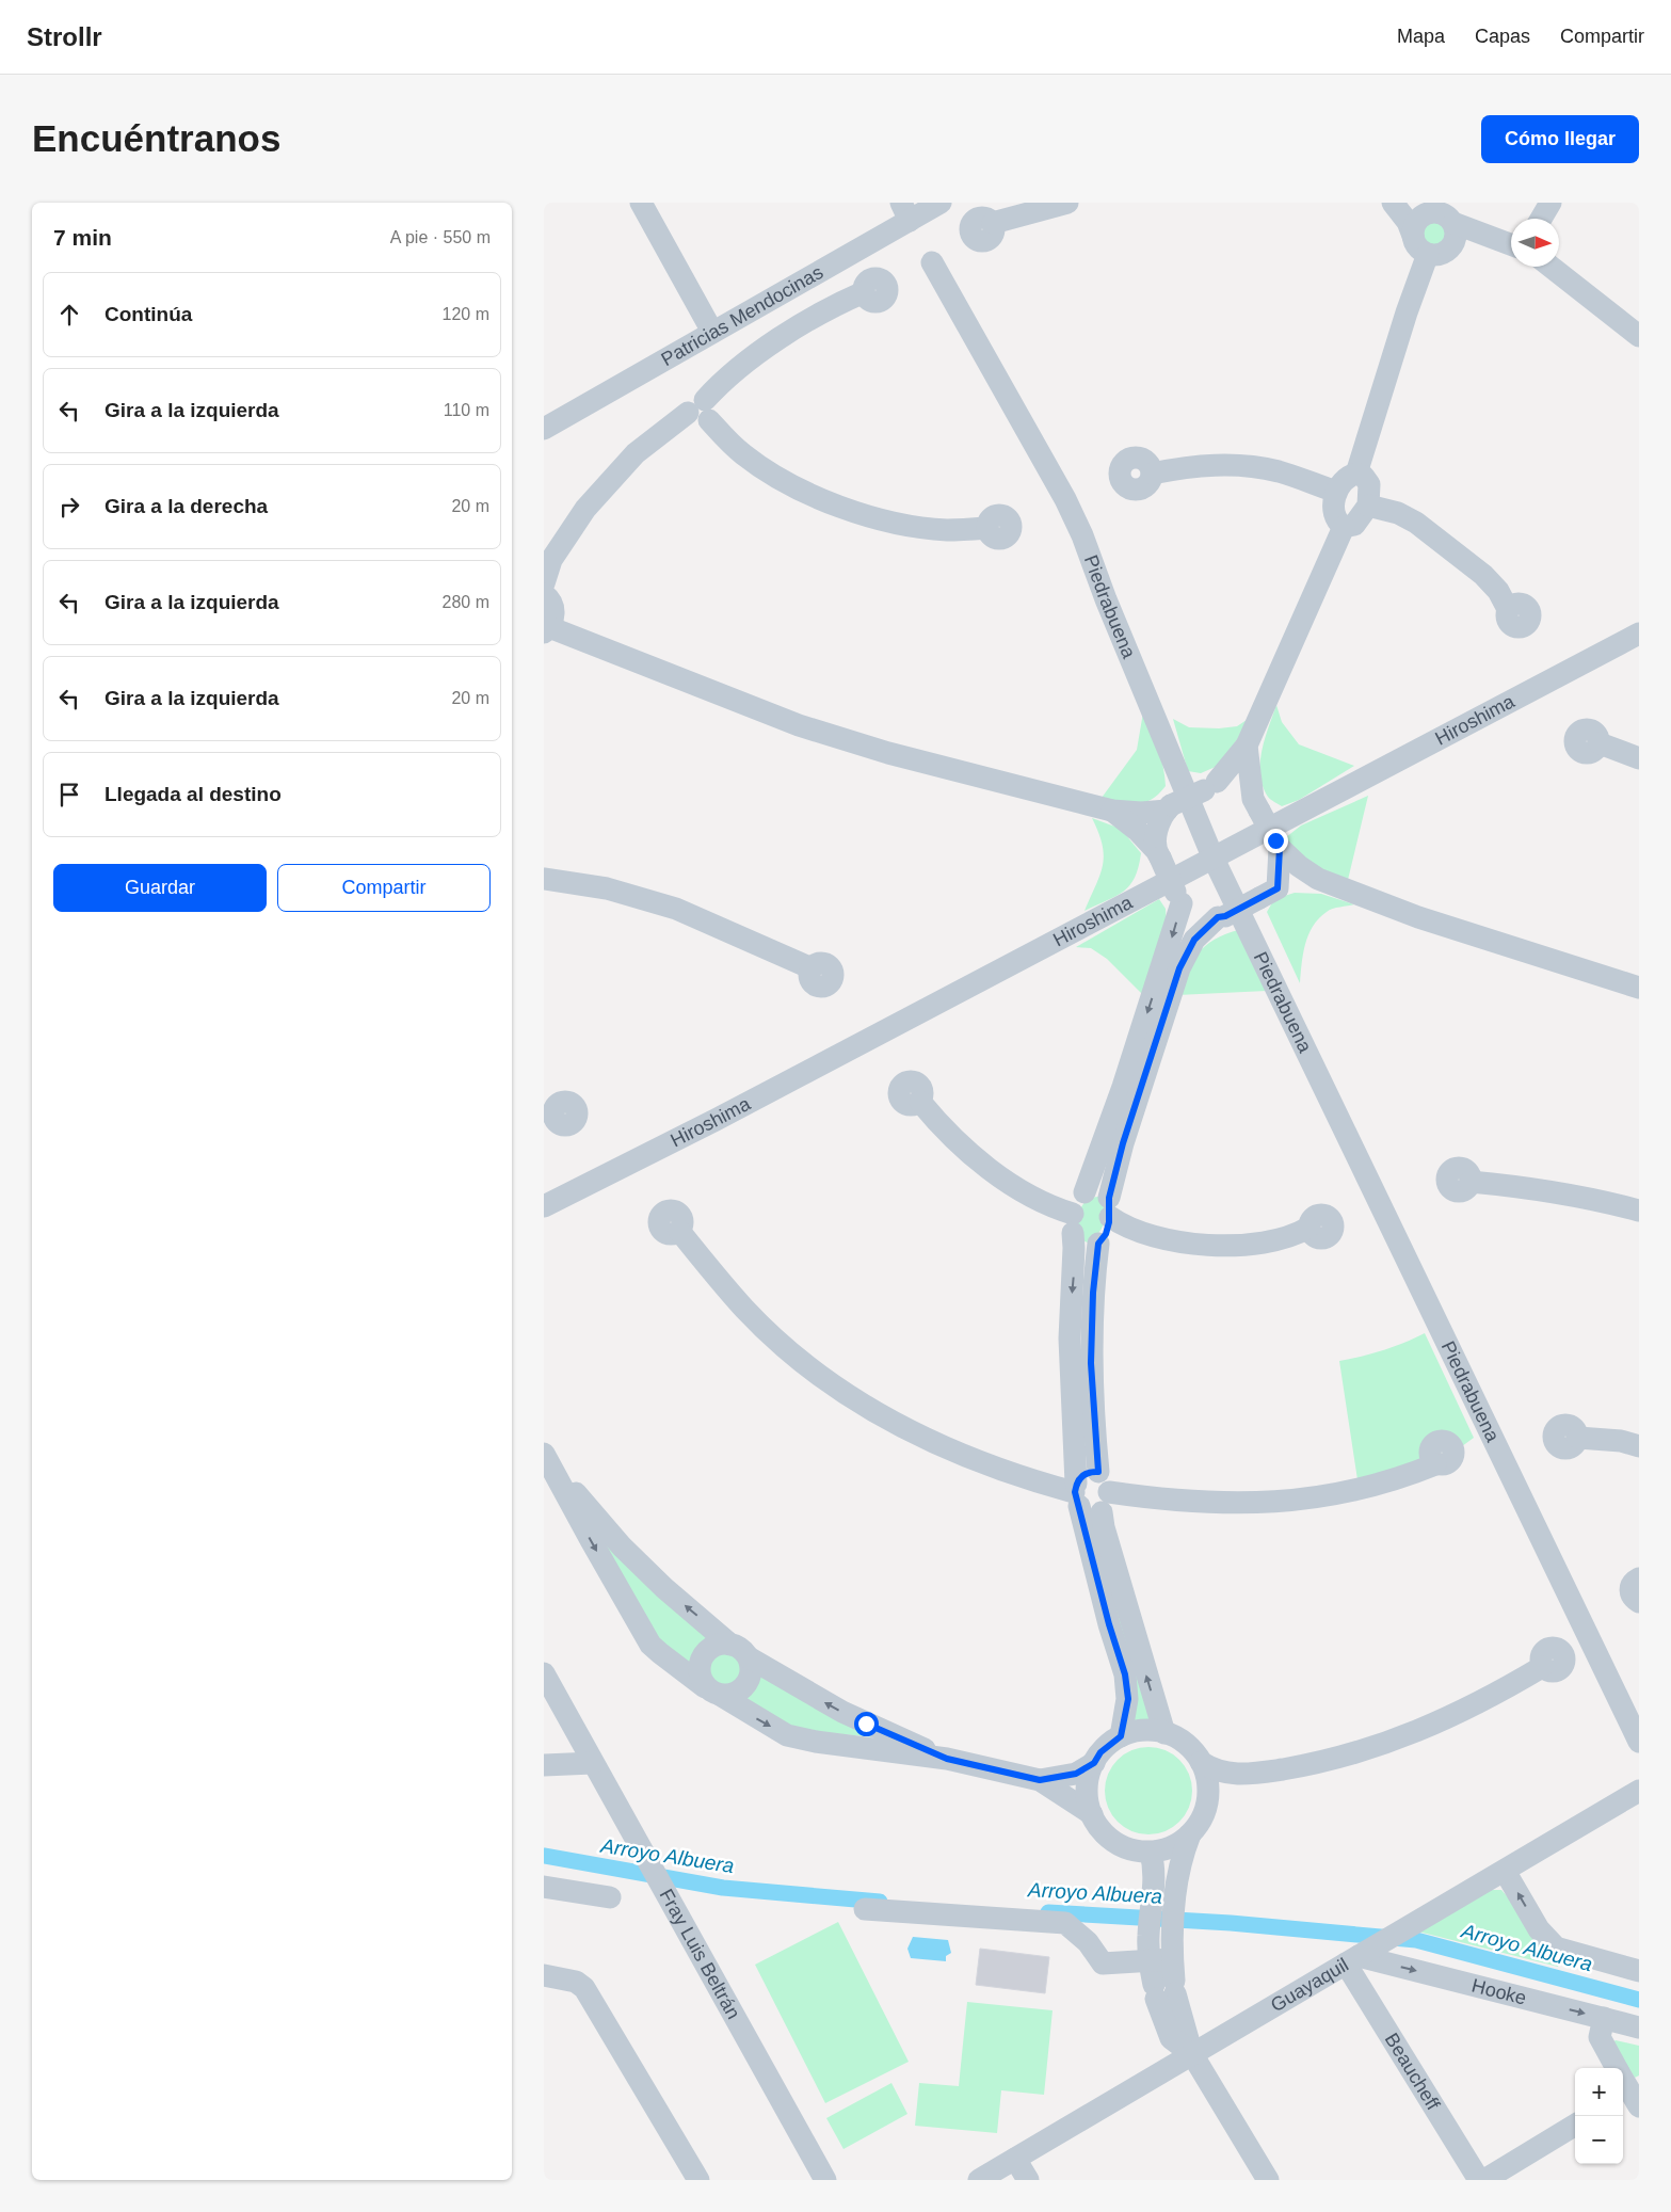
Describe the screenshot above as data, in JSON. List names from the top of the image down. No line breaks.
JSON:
{"streets":{"street":["Patricias Mendocinas","Piedrabuena","Hiroshima","Fray Luis Beltrán","Guayaquil","Hooke","Beaucheff"]},"crossings":[["Piedrabuena","Hiroshima"],["Guayaquil","Hooke"],["Guayaquil","Beaucheff"],["Hooke","Beaucheff"]],"one_way":["Hooke"],"water":["Arroyo Albuera"],"north":"right","page":{"header":"Strollr","nav":["Mapa","Capas","Compartir"],"buttons":["Cómo llegar",["Guardar","Compartir"]],"title":"Encuéntranos","heading":["7 min","A pie · 550 m"],"list":[["Continúa","120 m"],["Gira a la izquierda","110 m"],["Gira a la derecha","20 m"],["Gira a la izquierda","280 m"],["Gira a la izquierda","20 m"],"Llegada al destino"],"map_buttons":["+","−"]}}
